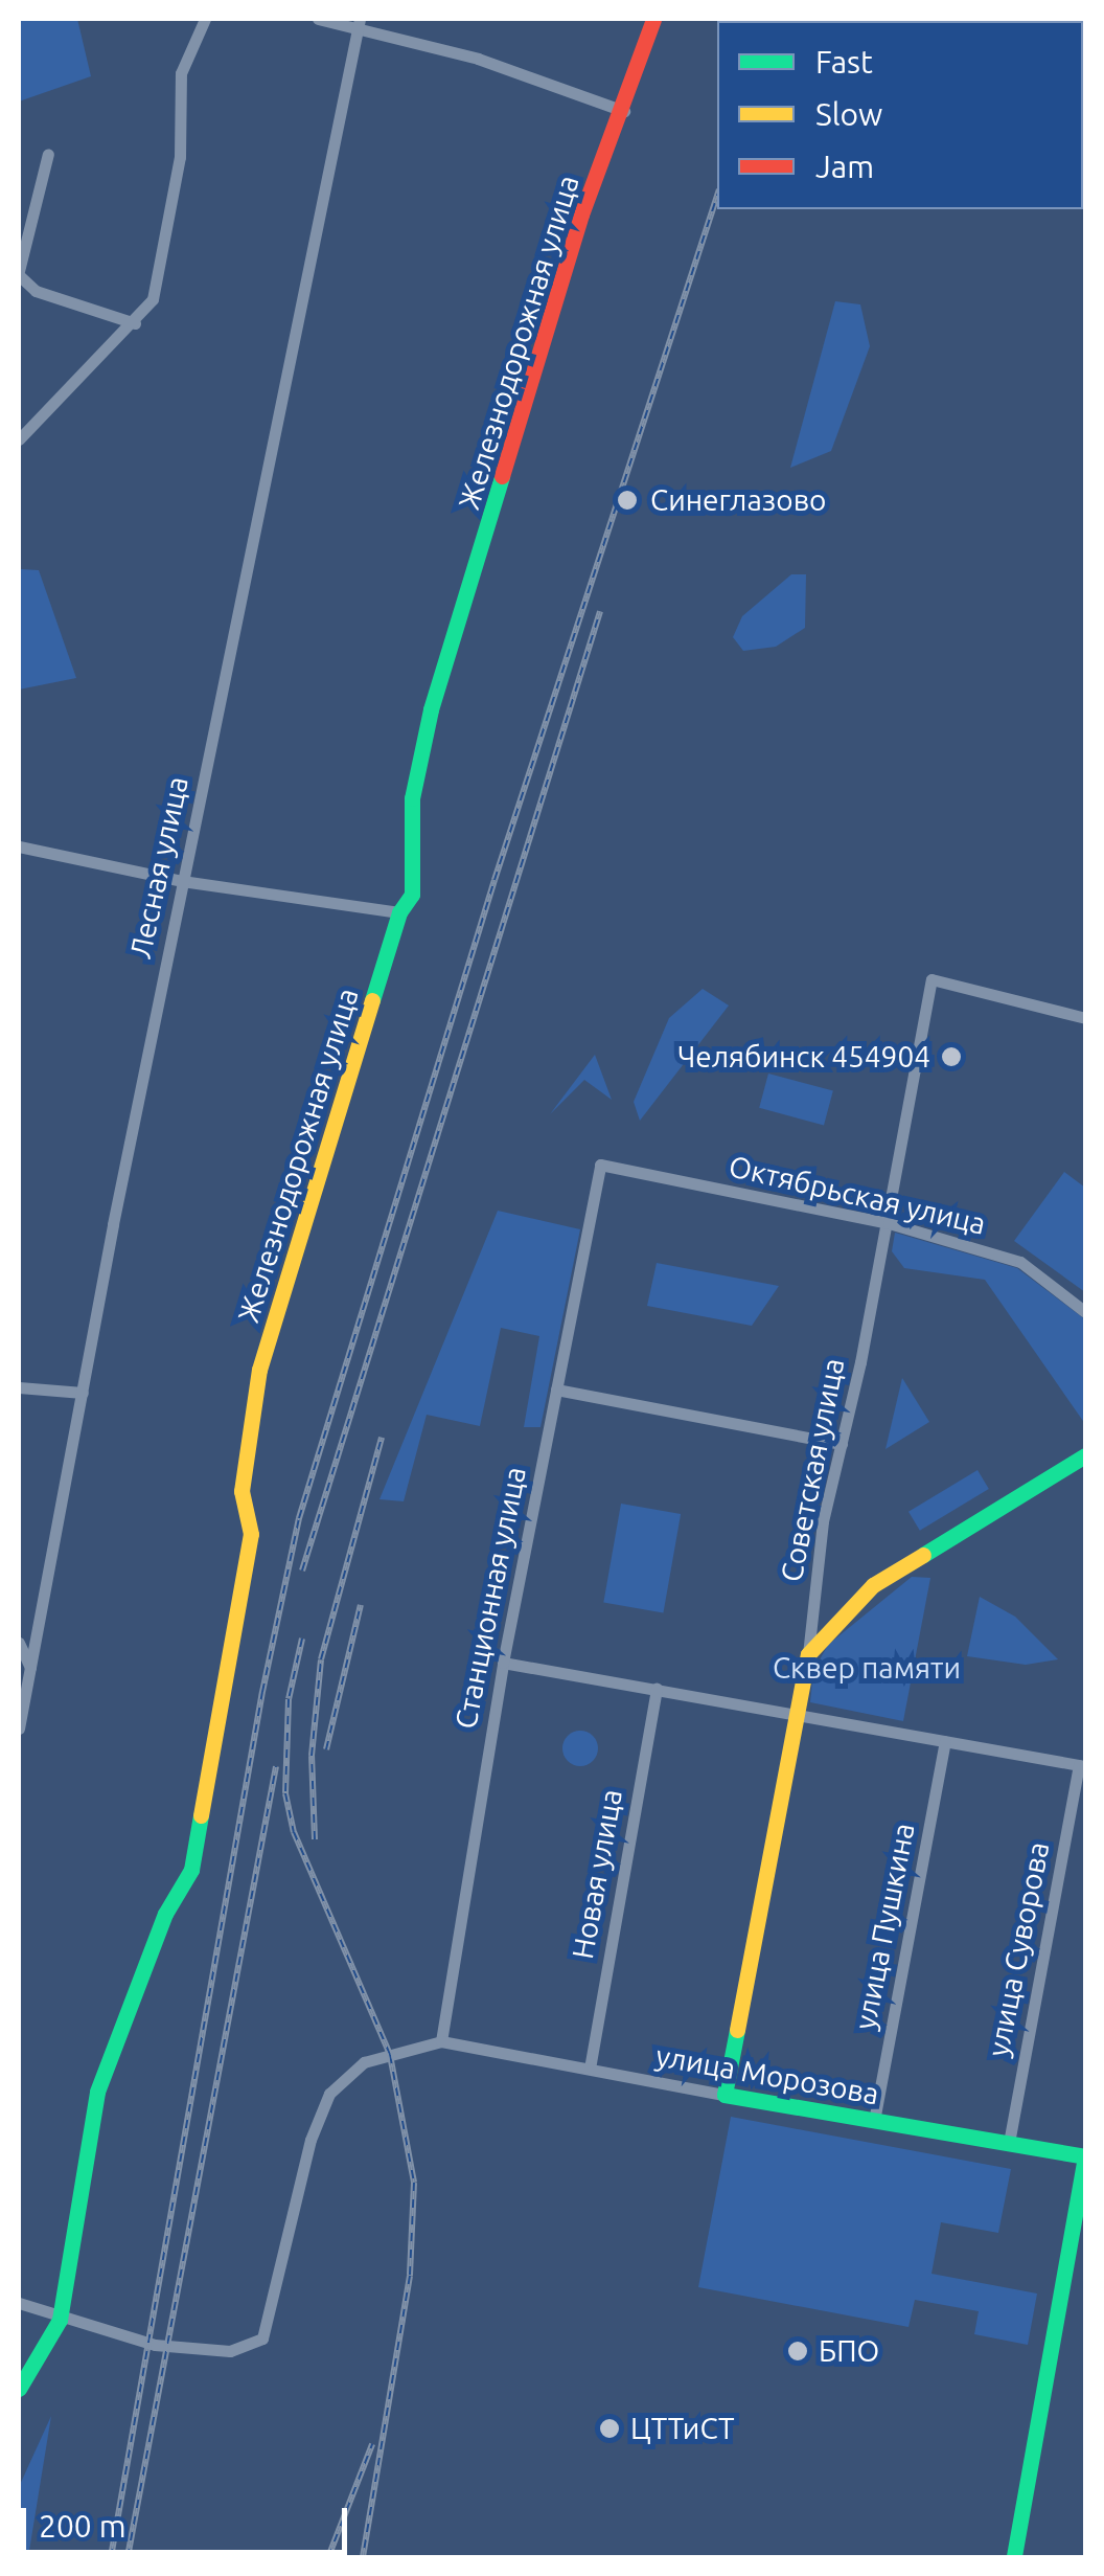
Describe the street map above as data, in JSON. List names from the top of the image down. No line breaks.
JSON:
{"streets":{"street":["Железнодорожная улица","Лесная улица","Октябрьская улица","Советская улица","Станционная улица","Новая улица","улица Пушкина","улица Суворова","улица Морозова"]},"crossings":[["Октябрьская улица","Советская улица"],["Октябрьская улица","Станционная улица"],["Советская улица","улица Морозова"],["Станционная улица","улица Морозова"],["Новая улица","улица Морозова"],["улица Пушкина","улица Морозова"],["улица Суворова","улица Морозова"]],"parks":["Сквер памяти"],"places":["Синеглазово","Челябинск 454904","БПО","ЦТТиСТ"],"legend":["Fast","Slow","Jam"],"scale_bar":"200 m"}
